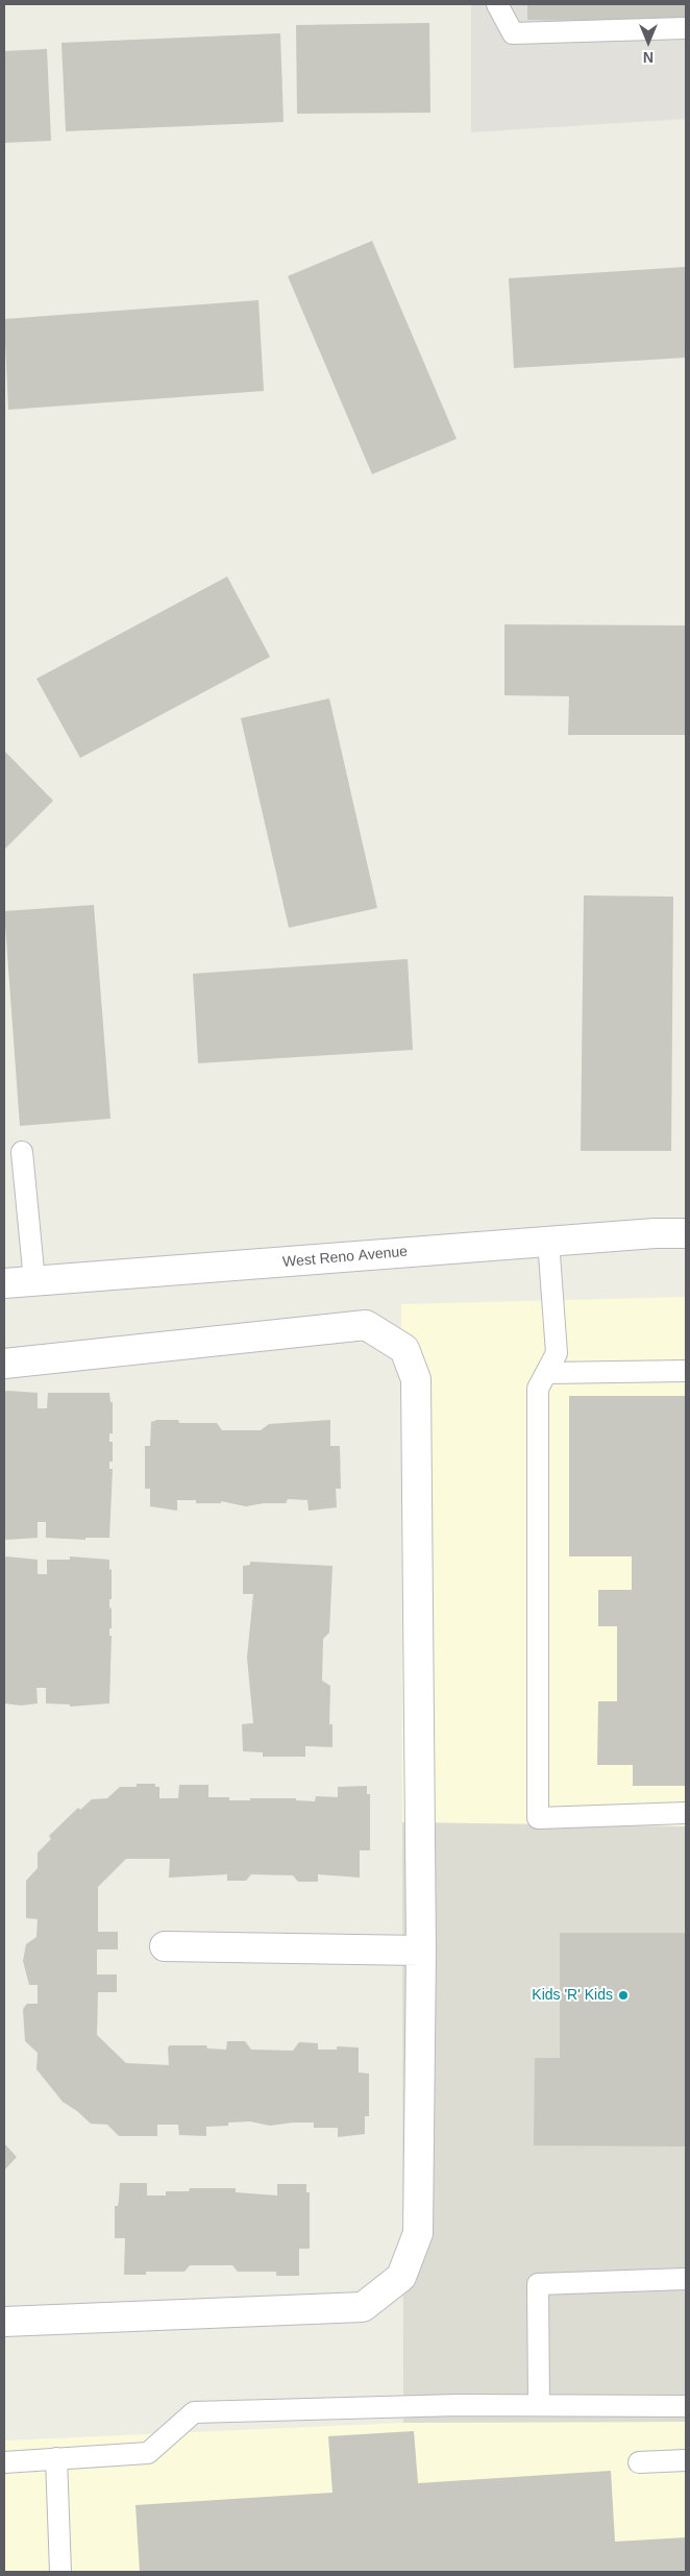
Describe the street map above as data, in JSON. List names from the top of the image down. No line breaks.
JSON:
{"streets":{"street":["West Reno Avenue"]},"places":["Kids 'R' Kids"],"north":"bottom"}
